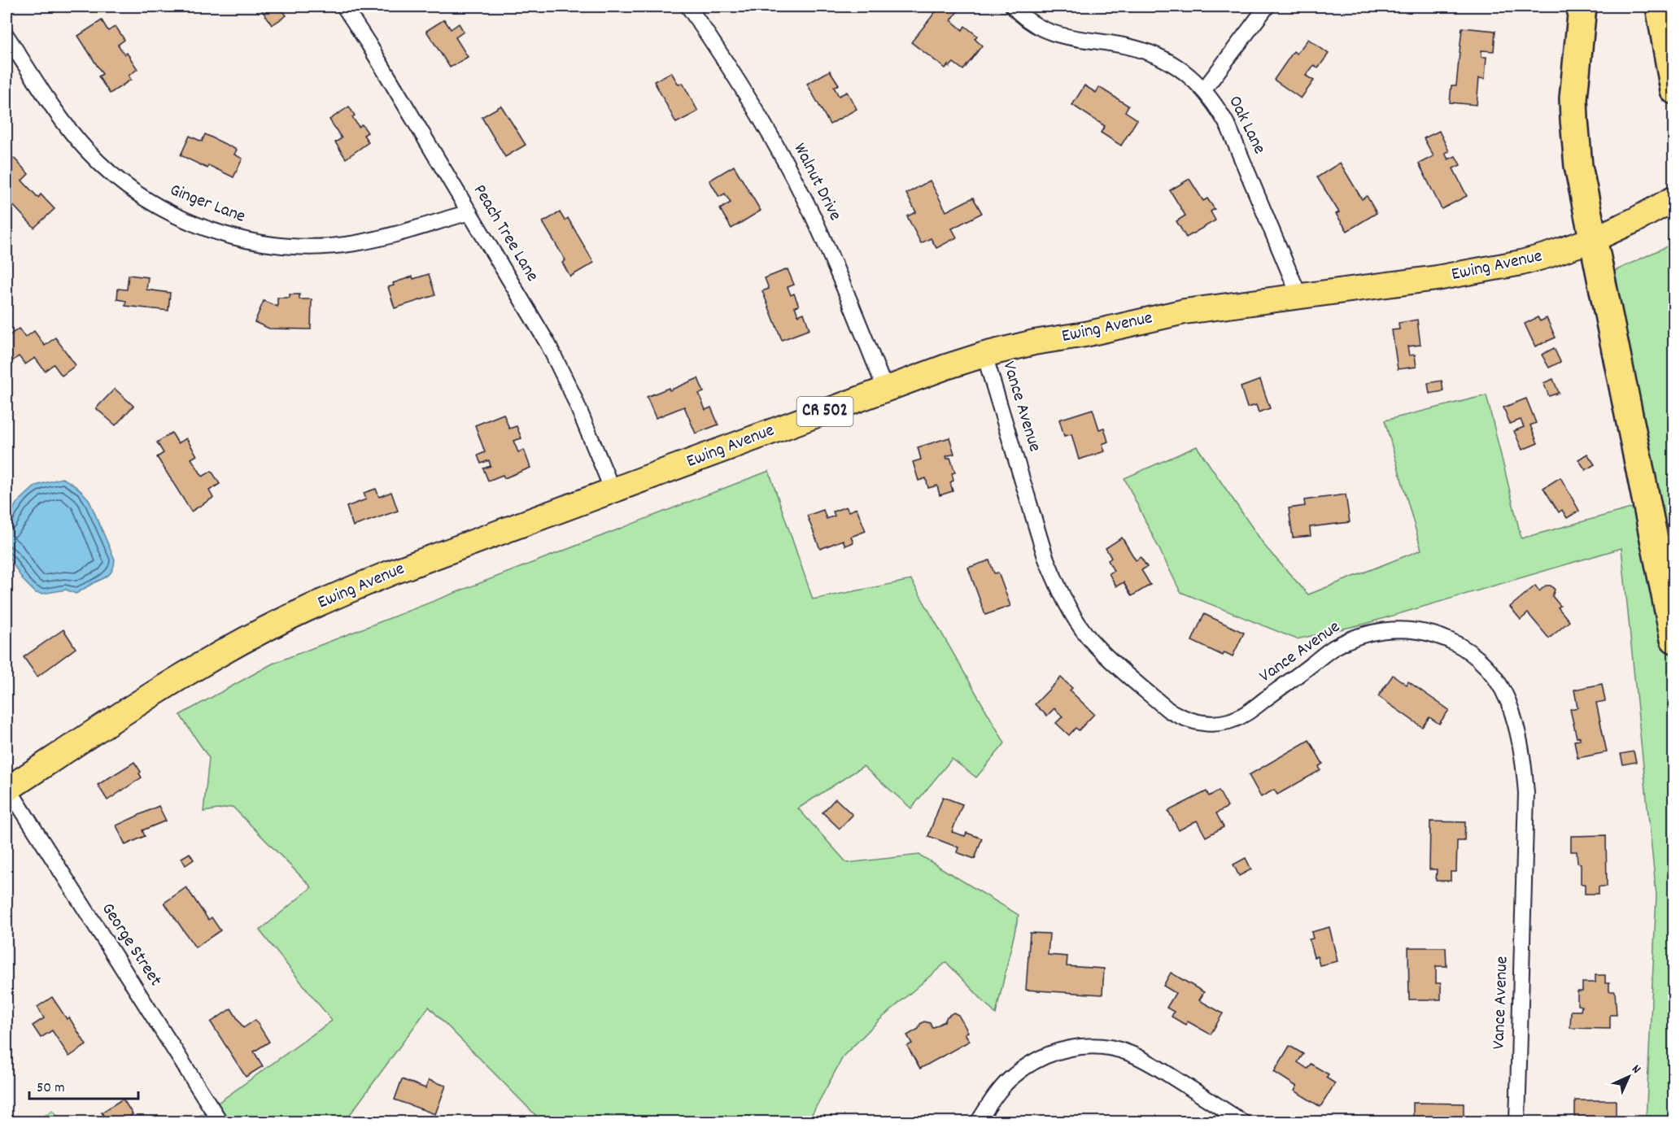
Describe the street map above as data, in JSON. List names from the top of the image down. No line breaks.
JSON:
{"streets":{"main road":["Ewing Avenue","CR 502"],"street":["Oak Lane","Walnut Drive","Ginger Lane","Peach Tree Lane","Vance Avenue","George Street"]},"crossings":[["Oak Lane","Ewing Avenue"],["Walnut Drive","Ewing Avenue"],["Ginger Lane","Peach Tree Lane"],["Peach Tree Lane","Ewing Avenue"],["Ewing Avenue","Vance Avenue"],["Ewing Avenue","George Street"]],"scale_bar":"50 m","north":"top right"}
